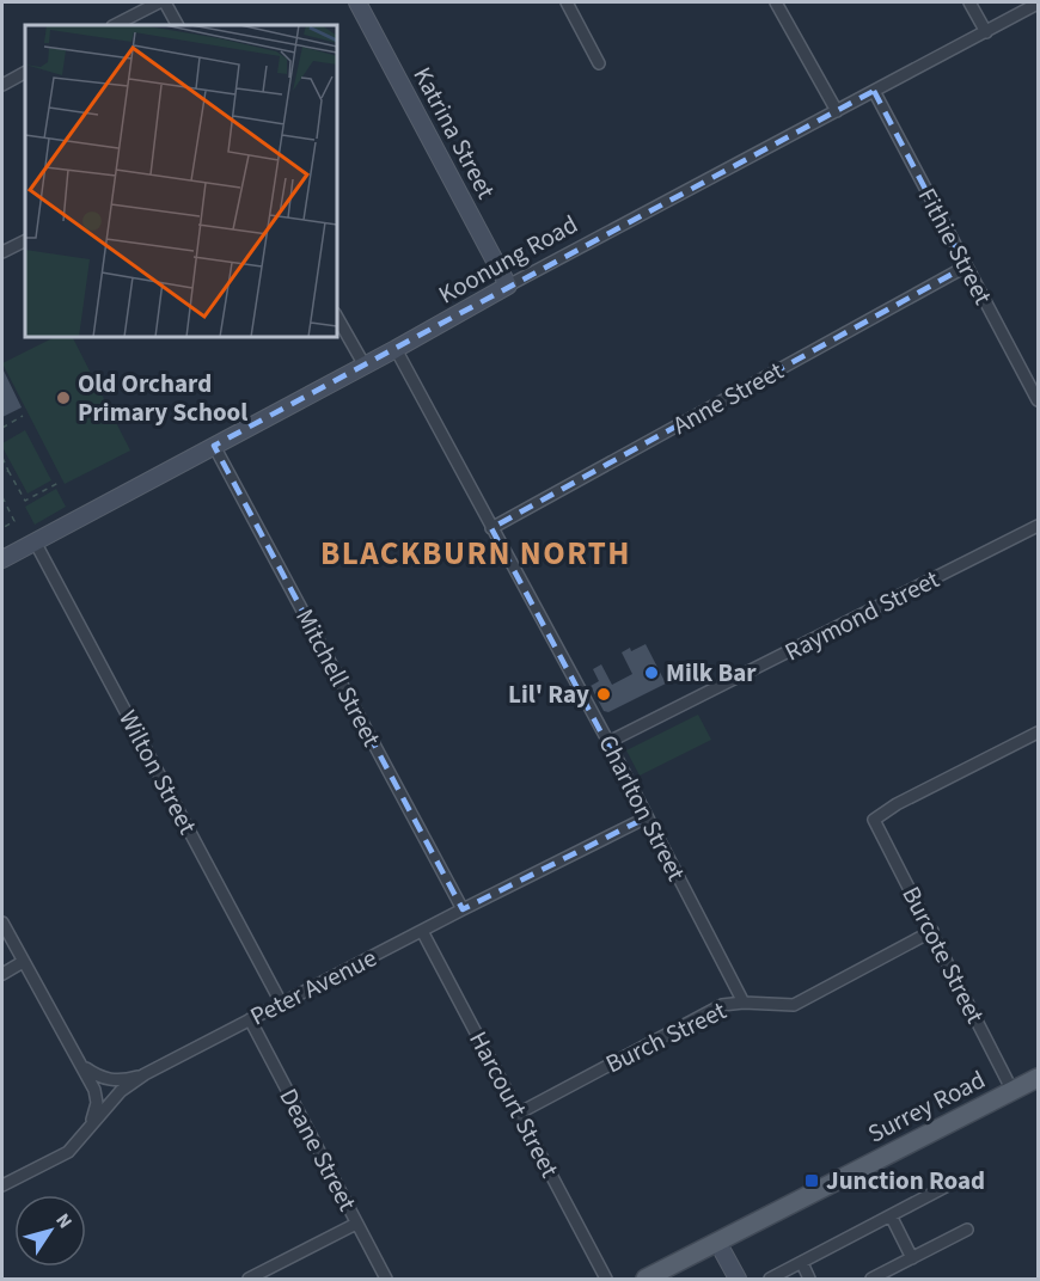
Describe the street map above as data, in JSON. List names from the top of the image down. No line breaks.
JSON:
{"streets":{"main road":["Surrey Road"],"street":["Katrina Street","Fithie Street","Koonung Road","Anne Street","Raymond Street","Mitchell Street","Wilton Street","Charlton Street","Burcote Street","Peter Avenue","Burch Street","Harcourt Street","Deane Street"]},"crossings":[["Katrina Street","Koonung Road"],["Fithie Street","Koonung Road"],["Fithie Street","Anne Street"],["Koonung Road","Mitchell Street"],["Koonung Road","Wilton Street"],["Koonung Road","Charlton Street"],["Anne Street","Charlton Street"],["Raymond Street","Charlton Street"],["Mitchell Street","Peter Avenue"],["Wilton Street","Peter Avenue"],["Charlton Street","Peter Avenue"],["Charlton Street","Burch Street"],["Burcote Street","Burch Street"],["Burcote Street","Surrey Road"],["Peter Avenue","Harcourt Street"],["Peter Avenue","Deane Street"],["Burch Street","Harcourt Street"]],"districts":["BLACKBURN NORTH"],"places":{"other":["Old Orchard Primary School","Milk Bar","Lil' Ray"],"transit":["Junction Road"]},"north":"top right"}
